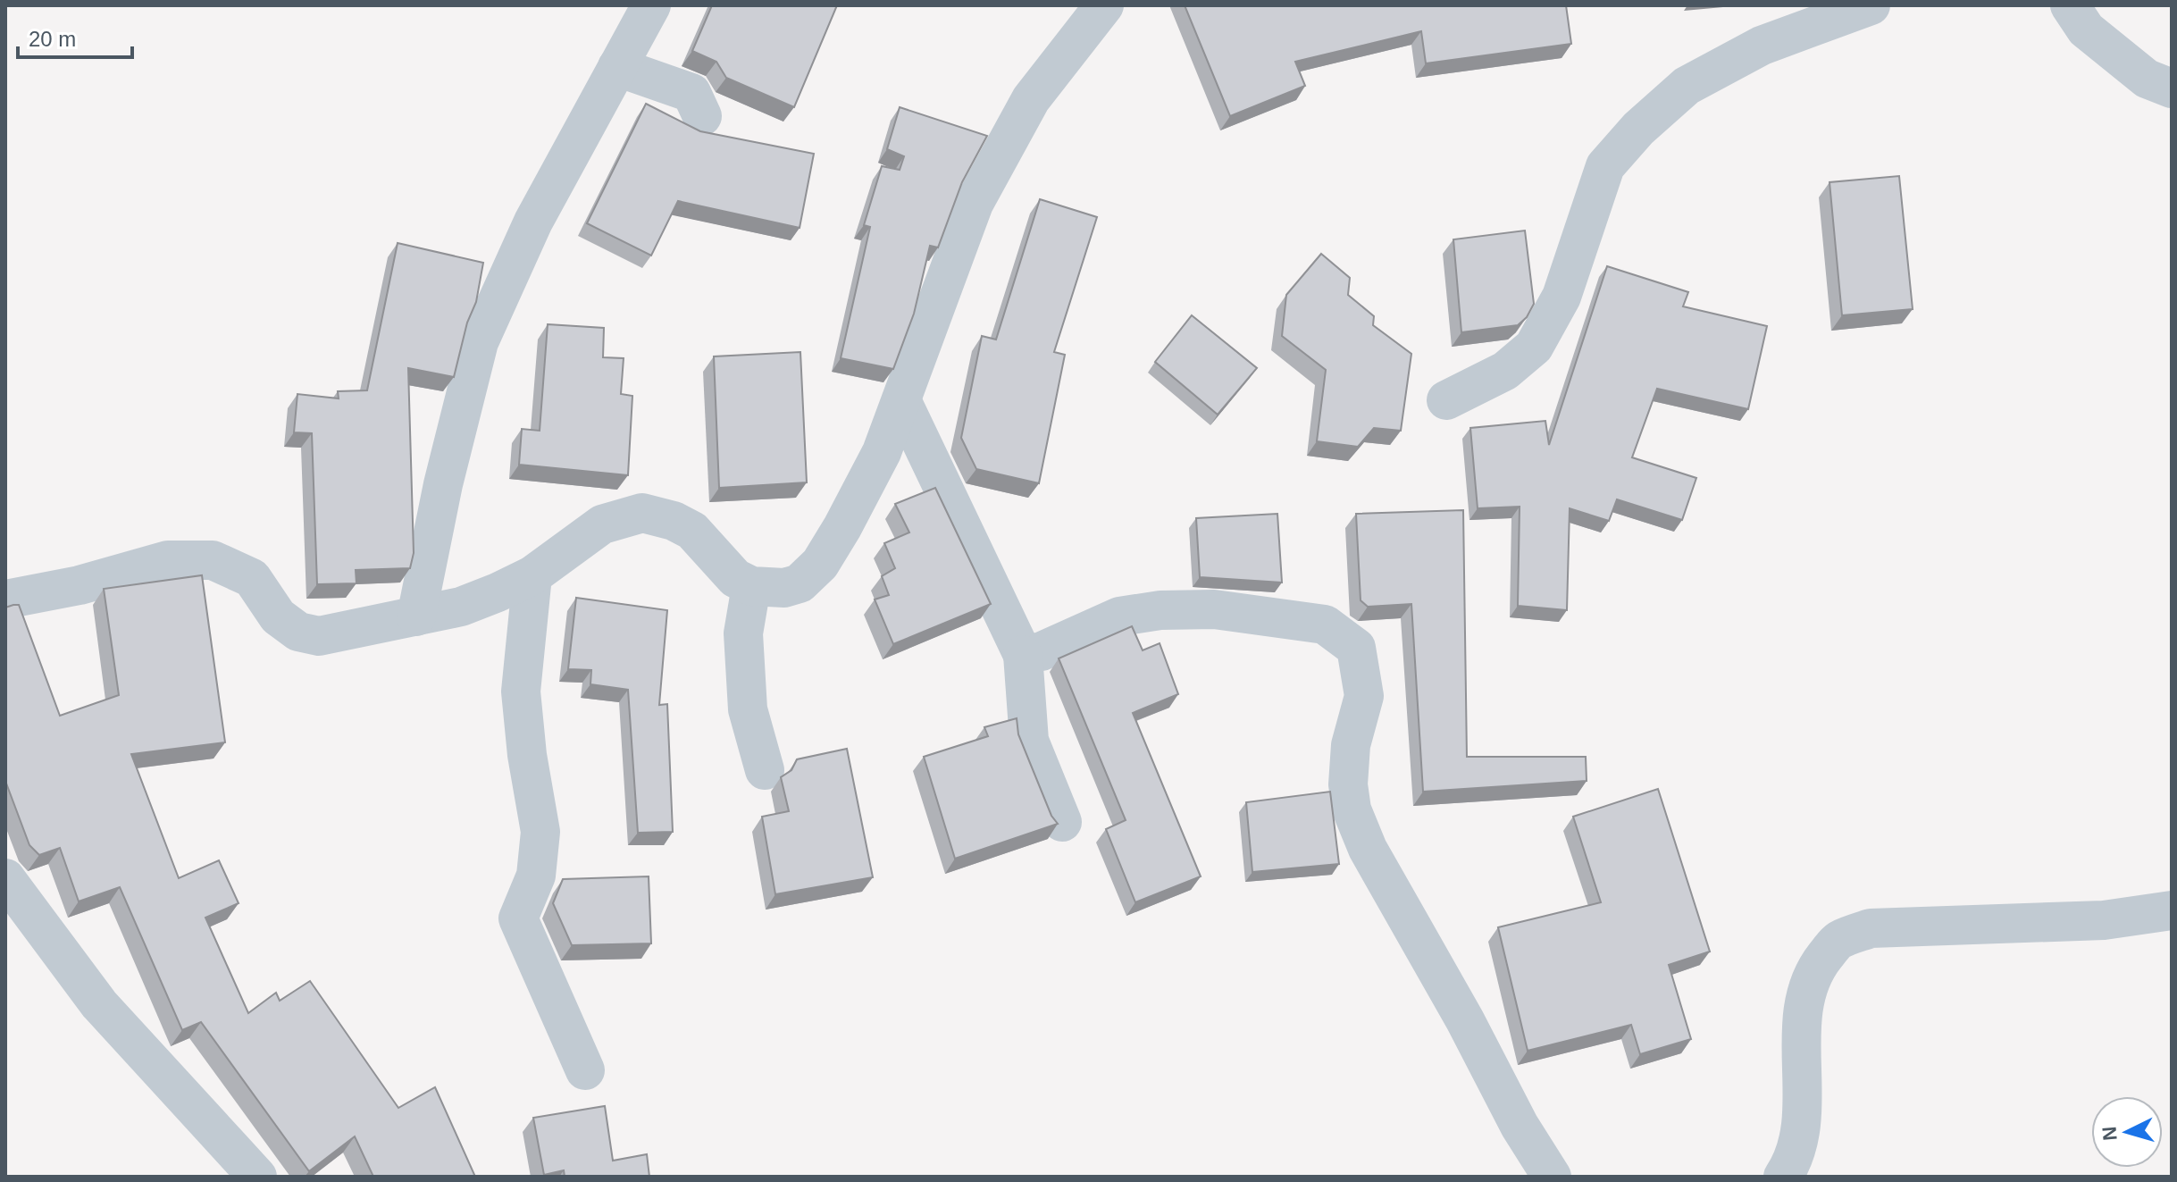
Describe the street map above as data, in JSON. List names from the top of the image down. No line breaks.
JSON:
{"scale_bar":"20 m","north":"left"}
